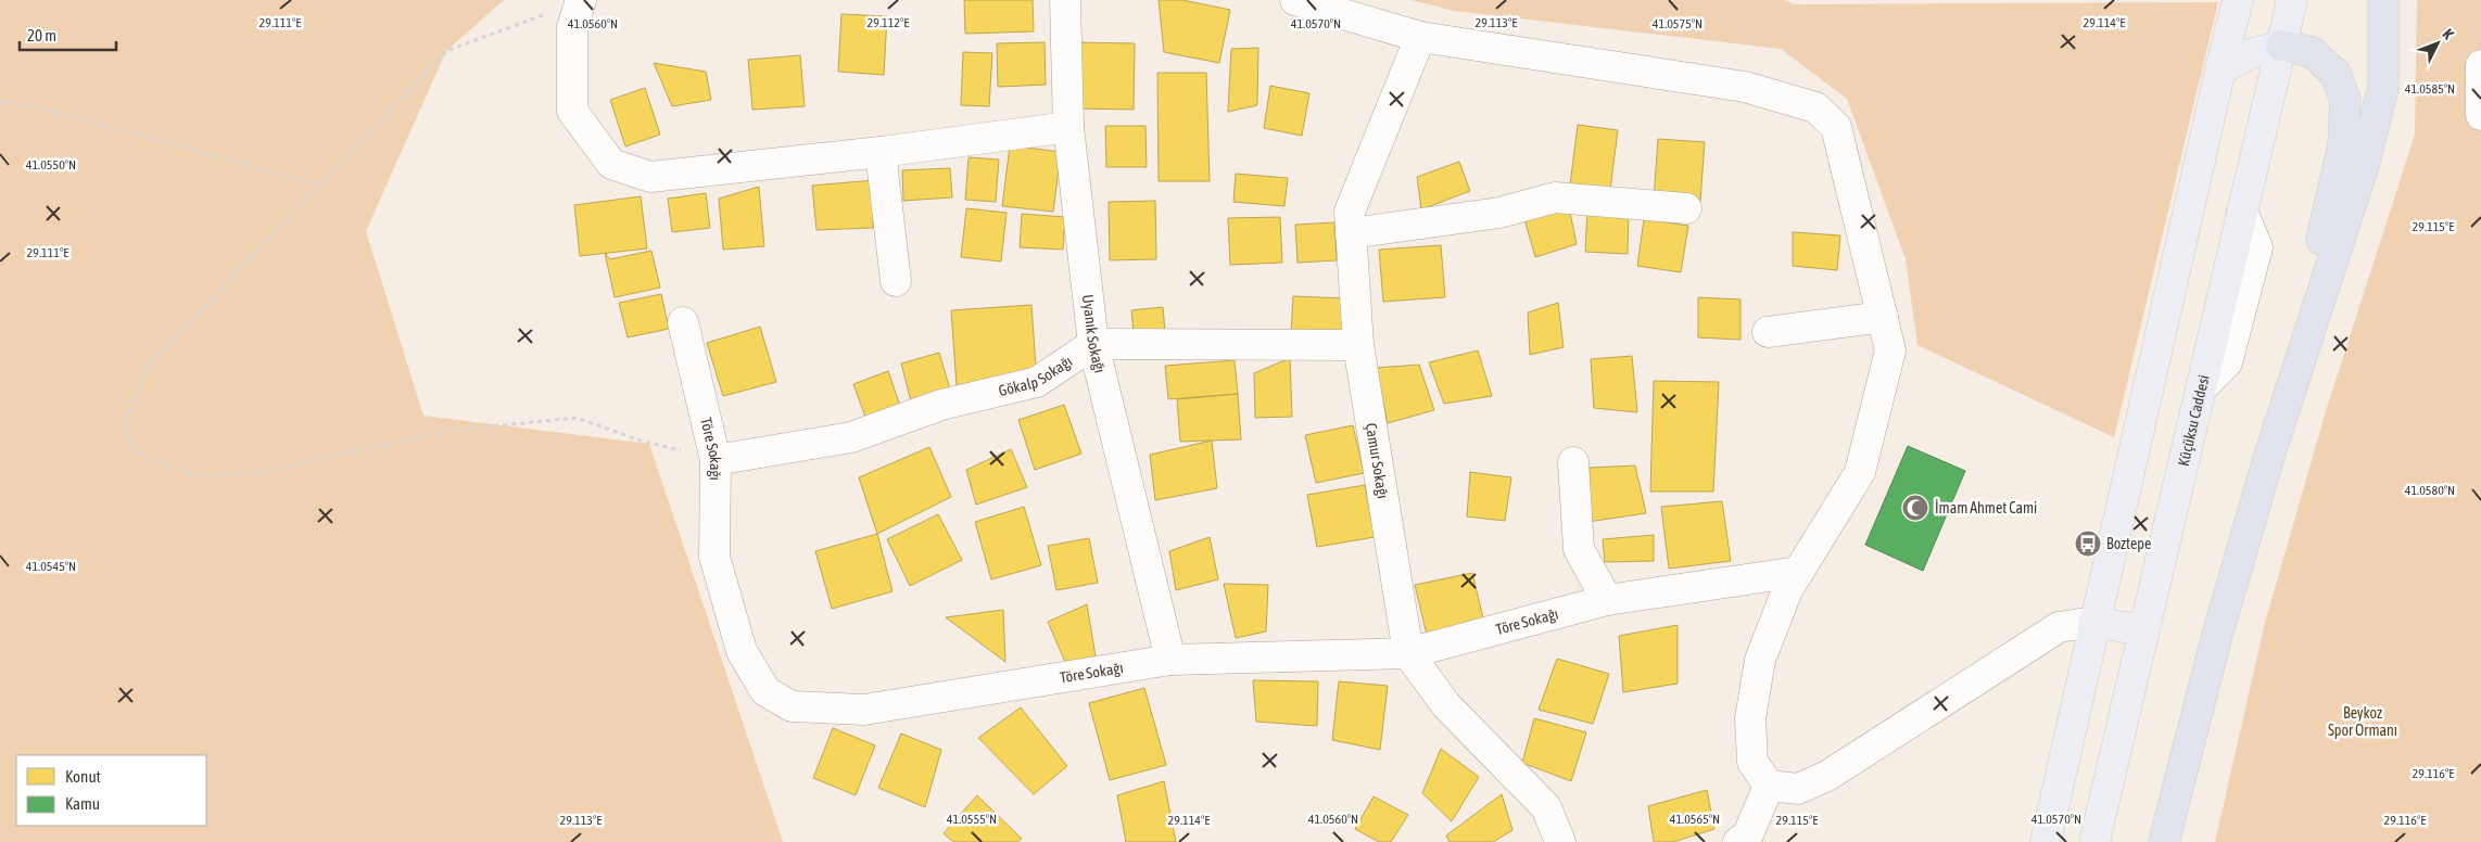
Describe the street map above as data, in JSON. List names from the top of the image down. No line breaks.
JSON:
{"streets":{"main road":["Küçüksu Caddesi"],"street":["Uyanık Sokağı","Gökalp Sokağı","Töre Sokağı","Çamur Sokağı"]},"crossings":[["Uyanık Sokağı","Gökalp Sokağı"],["Uyanık Sokağı","Töre Sokağı"],["Gökalp Sokağı","Töre Sokağı"],["Töre Sokağı","Çamur Sokağı"]],"parks":["Beykoz Spor Ormanı"],"places":{"mosque":["İmam Ahmet Cami"],"bus stop":["Boztepe"]},"legend":["Konut","Kamu"],"scale_bar":"20 m","north":"top right","coordinates":["29.114°E","29.111°E","29.112°E","29.113°E","41.0560°N","41.0570°N","41.0575°N","41.0585°N","41.0550°N","29.115°E","41.0580°N","41.0545°N","29.116°E","41.0555°N","41.0565°N"]}
